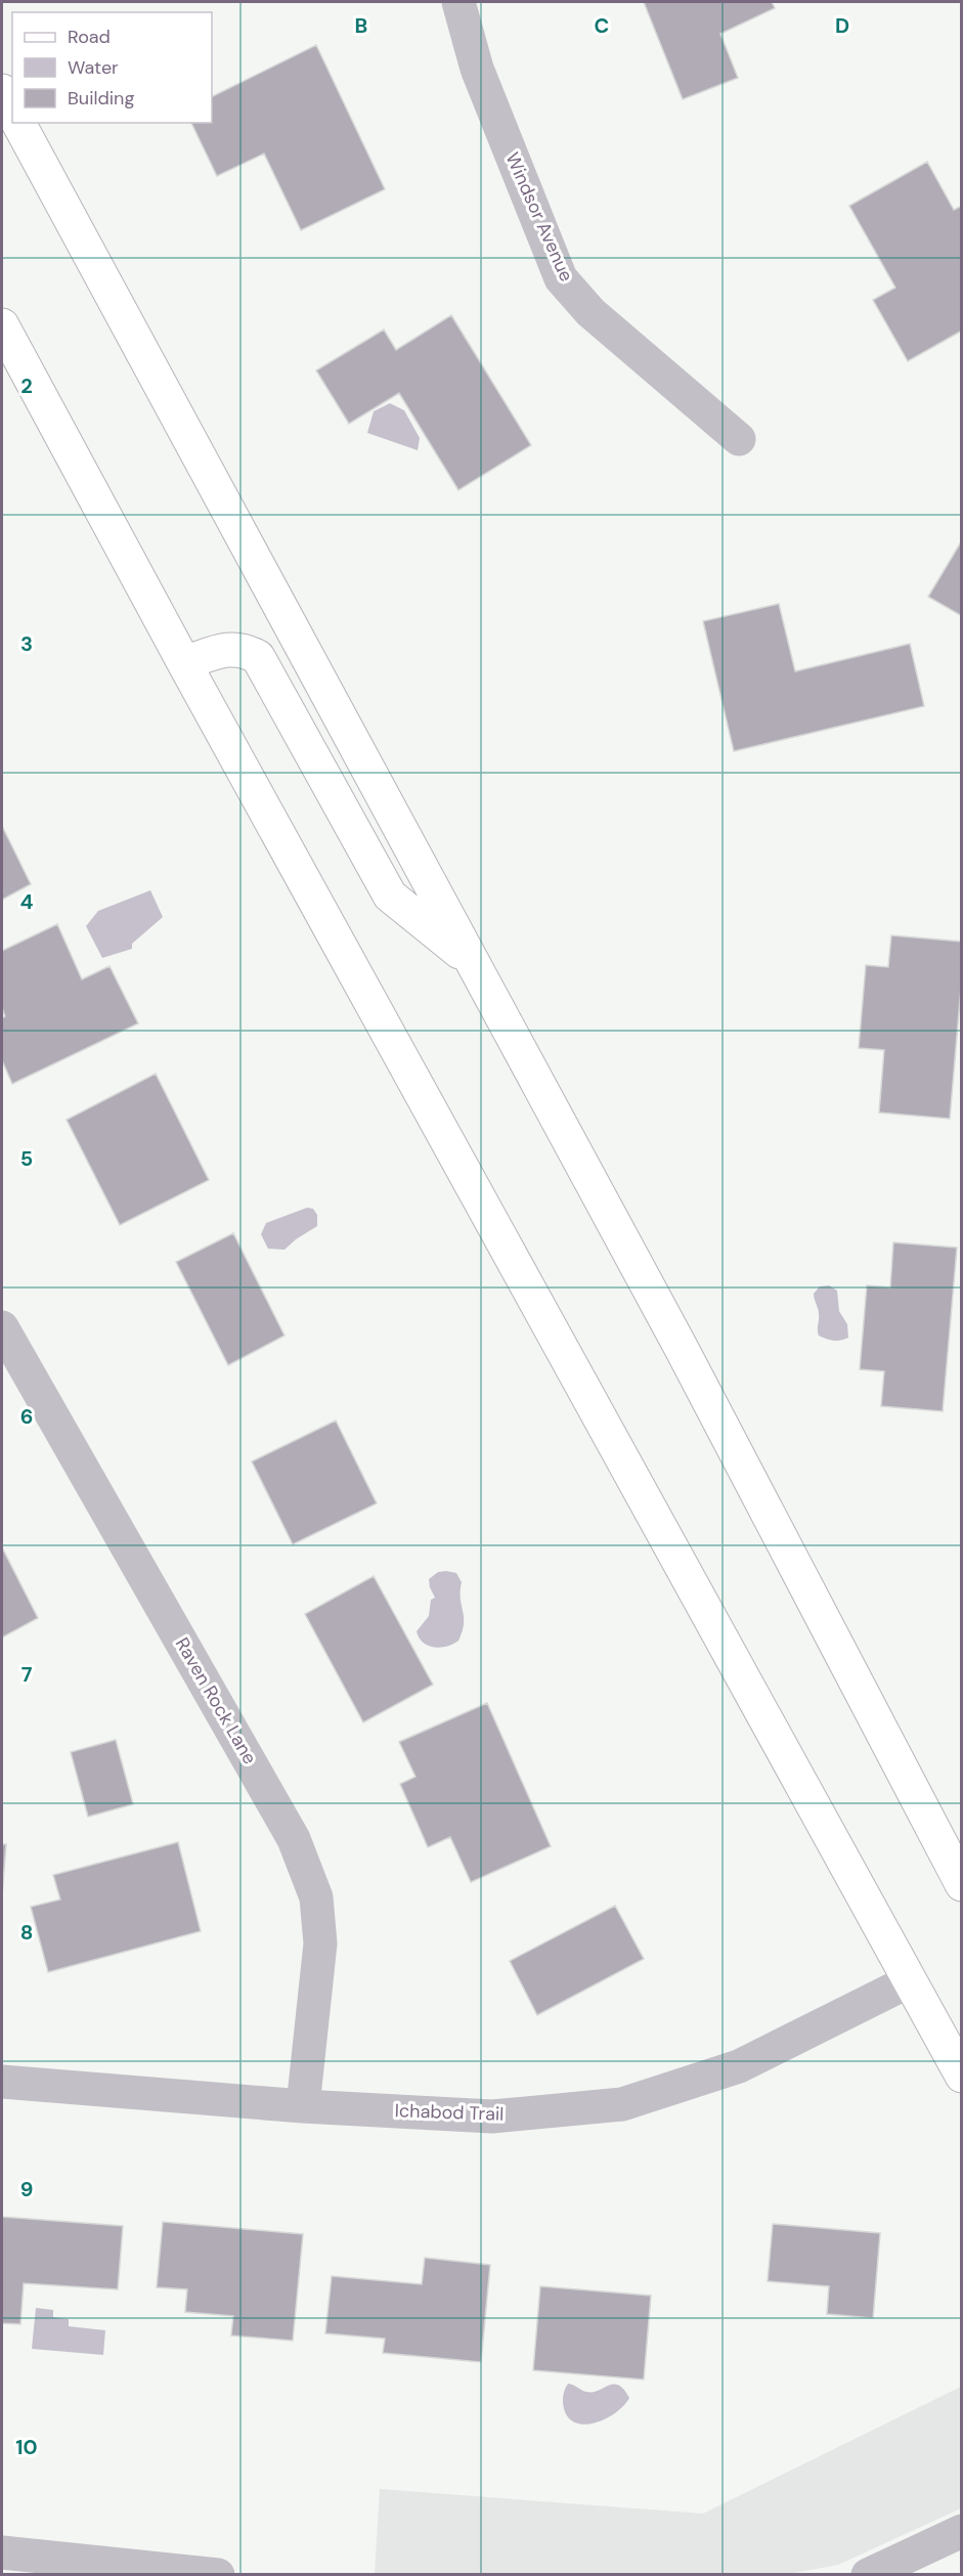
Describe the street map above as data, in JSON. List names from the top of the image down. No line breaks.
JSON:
{"streets":{"street":["Windsor Avenue","Raven Rock Lane","Ichabod Trail"]},"crossings":[["Raven Rock Lane","Ichabod Trail"]],"legend":["Road","Water","Building"],"grid":{"columns":["B","C","D"],"rows":["2","3","4","5","6","7","8","9","10"]}}
